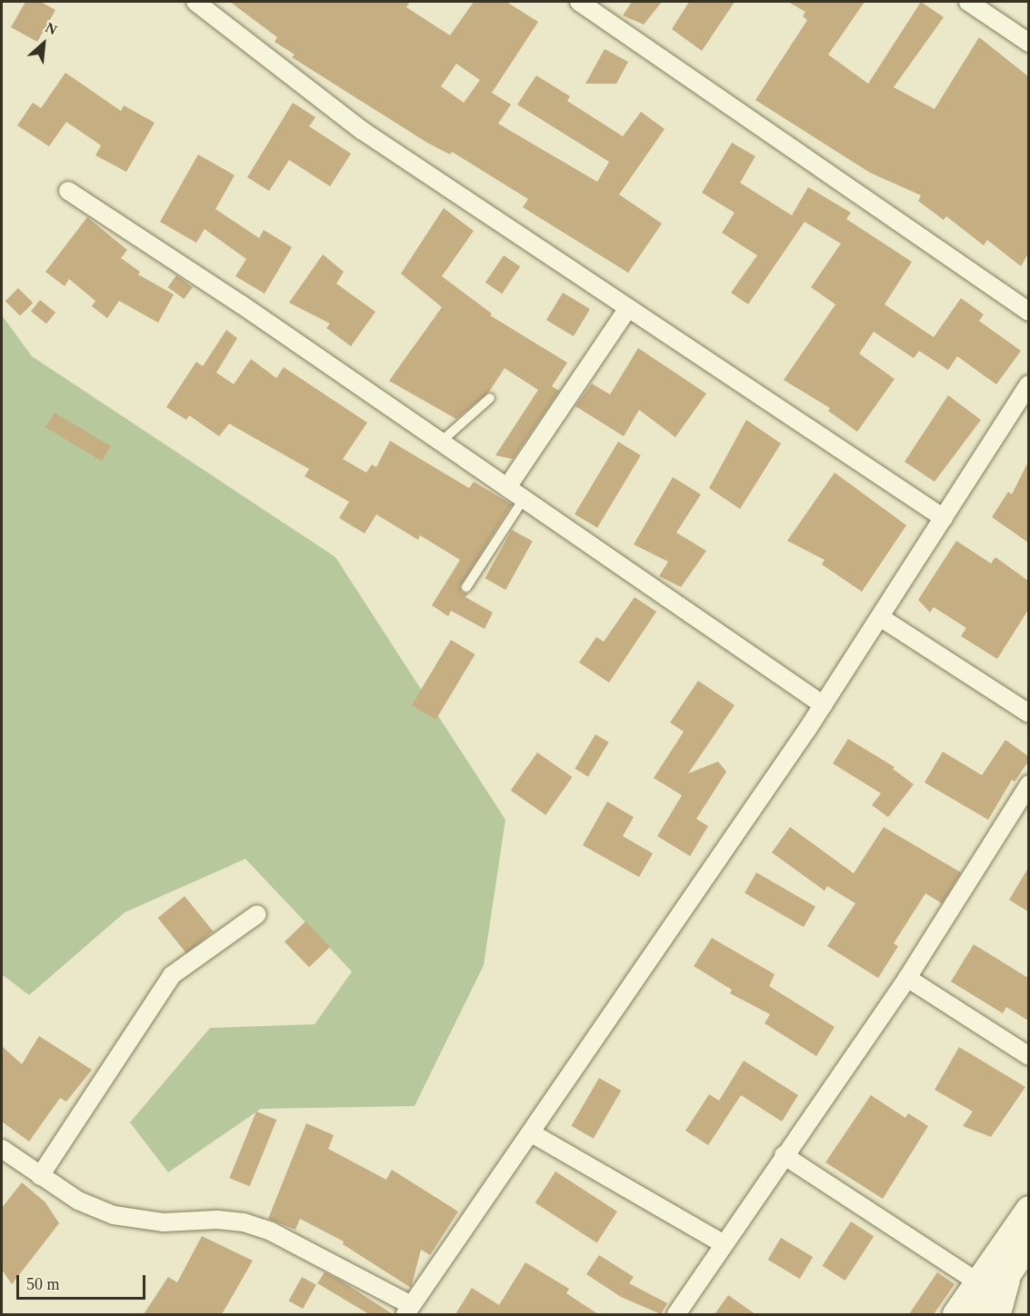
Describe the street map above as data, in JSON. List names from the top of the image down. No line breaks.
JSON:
{"scale_bar":"50 m","north":"top right"}
